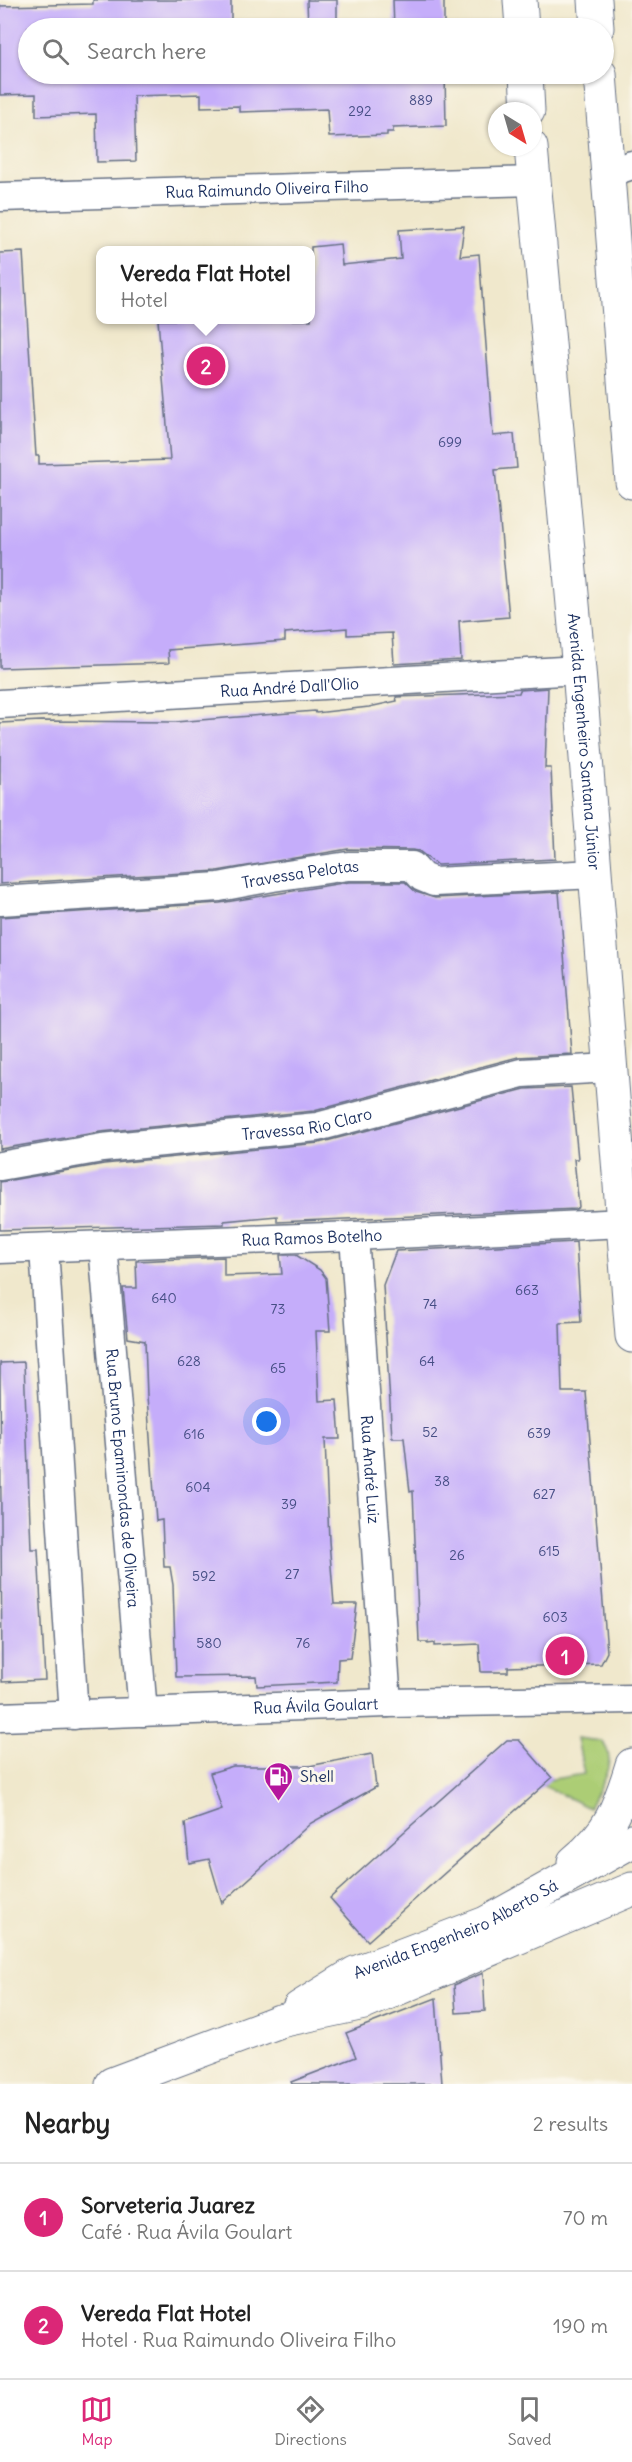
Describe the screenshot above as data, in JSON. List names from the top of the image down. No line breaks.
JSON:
{"streets":{"main road":["Avenida Engenheiro Santana Júnior","Avenida Engenheiro Alberto Sá"],"street":["Rua Raimundo Oliveira Filho","Rua André Dall'Olio","Travessa Pelotas","Travessa Rio Claro","Rua Ramos Botelho","Rua André Luiz","Rua Bruno Epaminondas de Oliveira","Rua Ávila Goulart"]},"crossings":[["Rua Raimundo Oliveira Filho","Avenida Engenheiro Santana Júnior"],["Rua André Dall'Olio","Avenida Engenheiro Santana Júnior"],["Avenida Engenheiro Santana Júnior","Travessa Pelotas"],["Avenida Engenheiro Santana Júnior","Travessa Rio Claro"],["Avenida Engenheiro Santana Júnior","Rua Ramos Botelho"],["Rua Ramos Botelho","Rua André Luiz"],["Rua Ramos Botelho","Rua Bruno Epaminondas de Oliveira"],["Rua André Luiz","Rua Ávila Goulart"],["Rua Bruno Epaminondas de Oliveira","Rua Ávila Goulart"]],"places":{"fuel station":["Shell"]},"house_numbers":["889","292","699","663","640","74","73","628","64","65","52","639","616","38","604","627","39","615","26","27","592","603","580","76"],"north":"bottom right","page":{"search":"Search here","popup":["Vereda Flat Hotel","Hotel"],"pins":["2","1"],"heading":["Nearby","2 results"],"list":[{"mark":"1","name":"Sorveteria Juarez","note":"Café · Rua Ávila Goulart","value":"70 m"},{"mark":"2","name":"Vereda Flat Hotel","note":"Hotel · Rua Raimundo Oliveira Filho","value":"190 m"}],"nav":["Map","Directions","Saved"]}}
